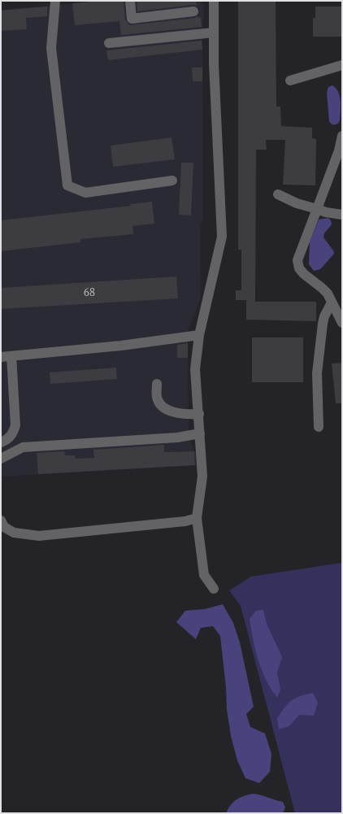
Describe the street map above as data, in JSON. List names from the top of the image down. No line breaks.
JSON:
{"house_numbers":["68"]}
